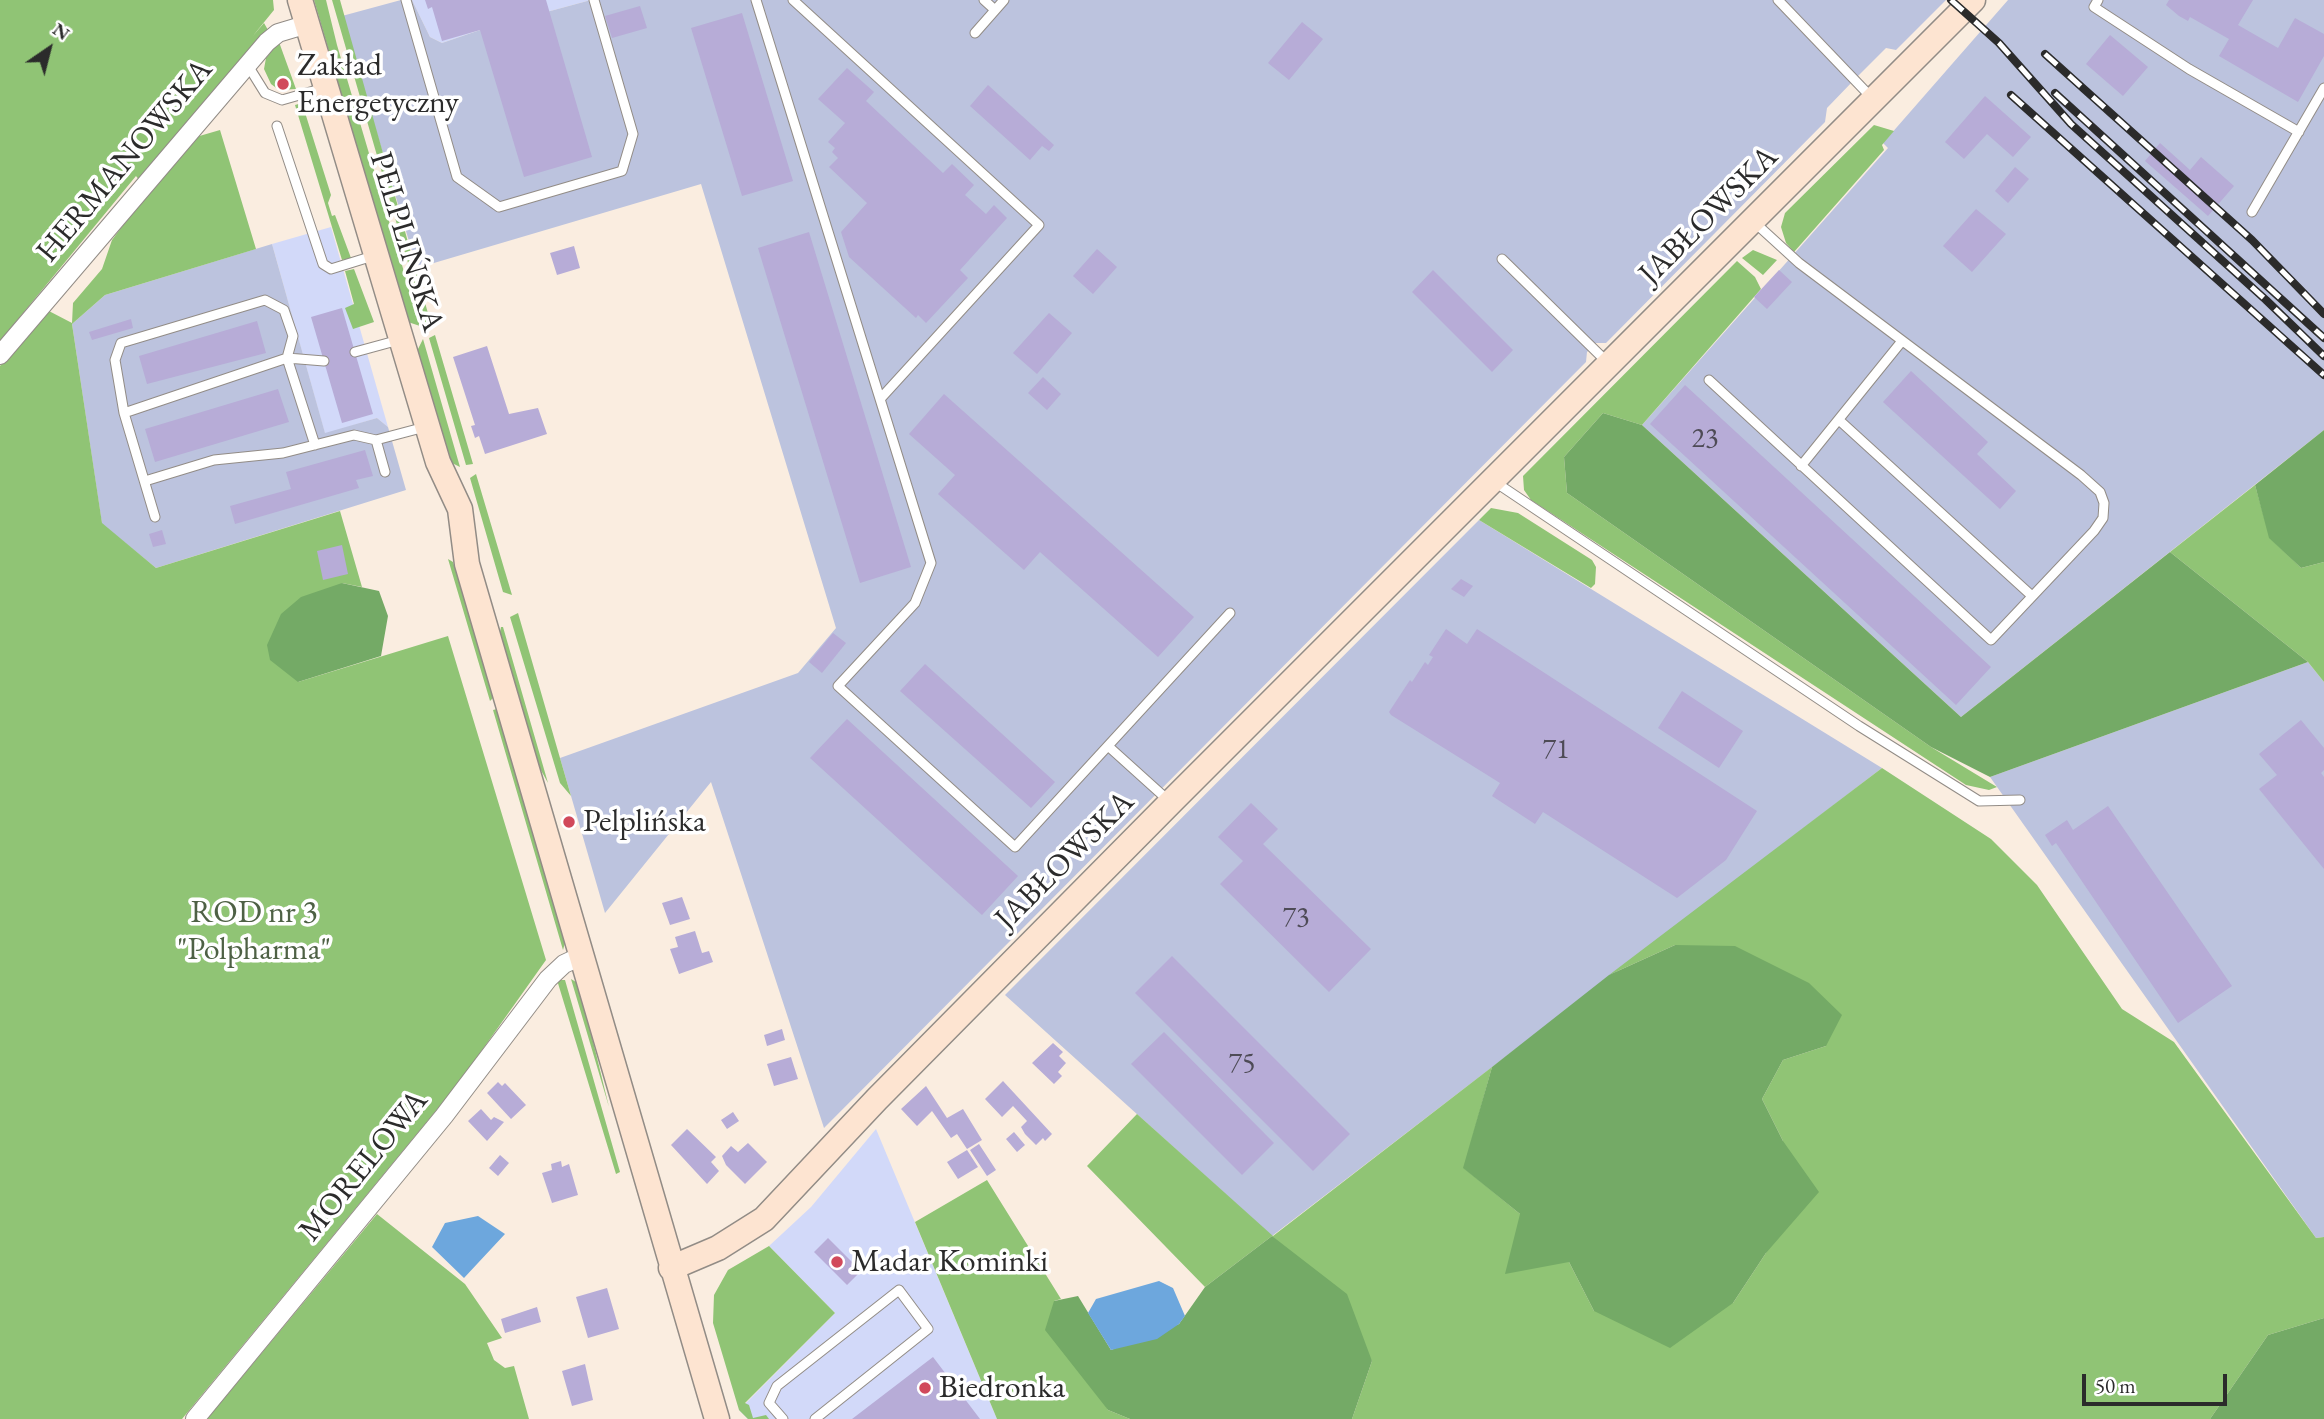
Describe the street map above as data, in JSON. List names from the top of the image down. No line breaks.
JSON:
{"streets":{"main road":["JABŁOWSKA","PELPLIŃSKA"],"street":["HERMANOWSKA","MORELOWA"]},"crossings":[["HERMANOWSKA","PELPLIŃSKA"],["JABŁOWSKA","PELPLIŃSKA"],["PELPLIŃSKA","MORELOWA"]],"parks":["ROD nr 3 \"Polpharma\""],"places":["Zakład Energetyczny","Pelplińska","Madar Kominki","Biedronka"],"house_numbers":["23","71","73","75"],"scale_bar":"50 m","north":"top right"}
